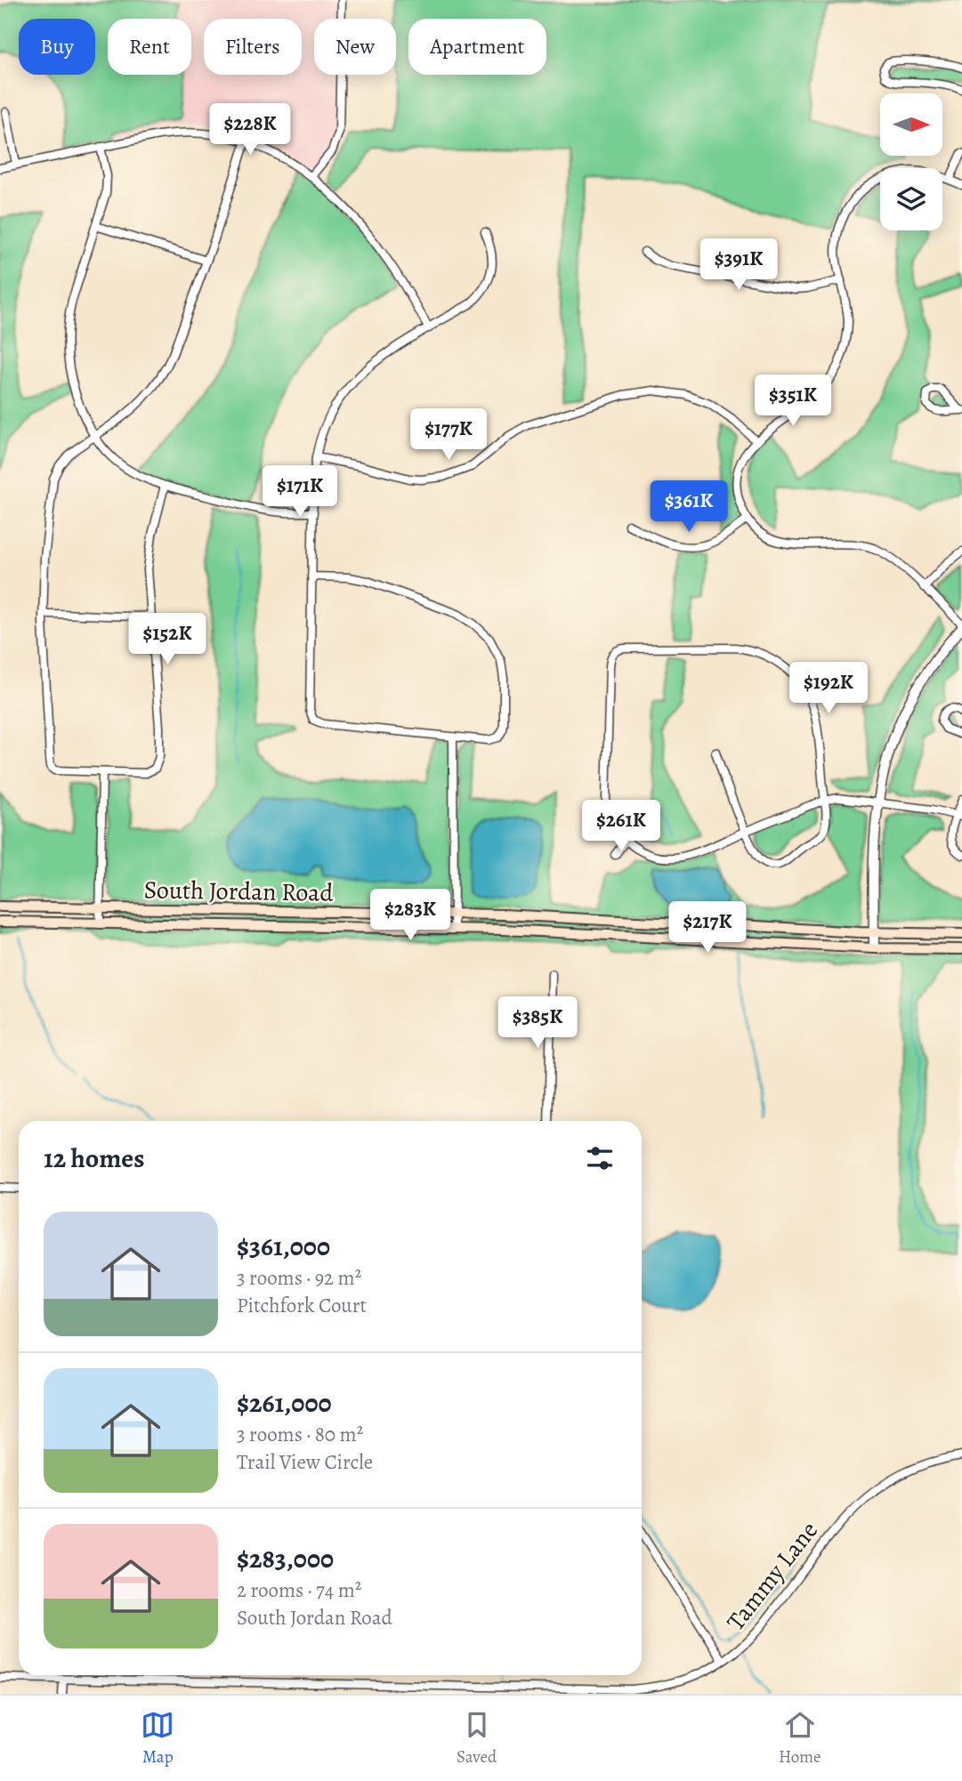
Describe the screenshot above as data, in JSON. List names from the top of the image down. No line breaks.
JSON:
{"streets":{"main road":["South Jordan Road"],"street":["Tammy Lane"]},"north":"right","page":{"chip":["Buy","Rent","Filters","New","Apartment"],"price":["$228K","$391K","$351K","$177K","$171K","$361K","$152K","$192K","$261K","$283K","$217K","$385K"],"heading":"12 homes","list":[{"name":"$361,000","note":"3 rooms · 92 m² · Pitchfork Court"},{"name":"$261,000","note":"3 rooms · 80 m² · Trail View Circle"},{"name":"$283,000","note":"2 rooms · 74 m² · South Jordan Road"}],"tabs":["Map","Saved","Home"]}}
